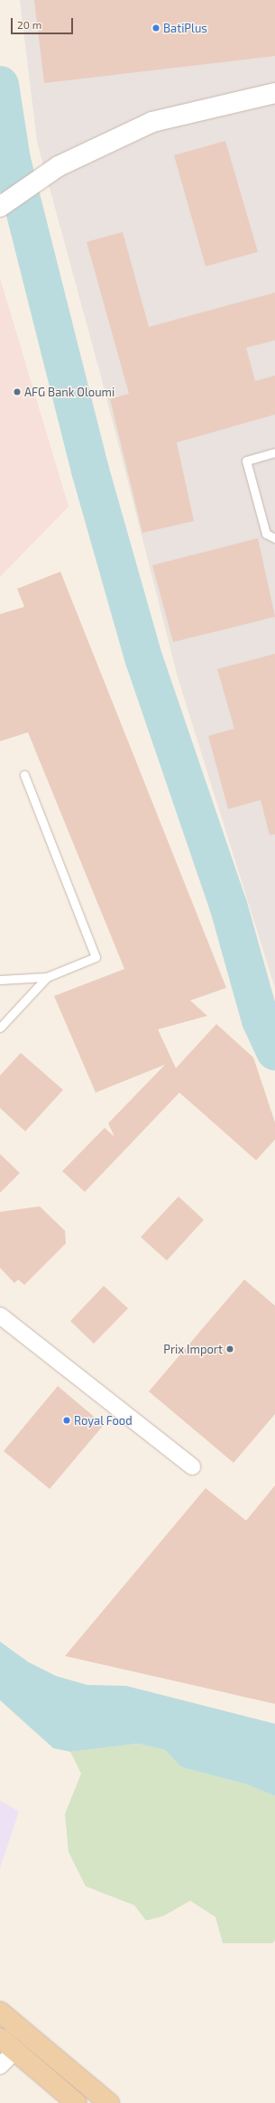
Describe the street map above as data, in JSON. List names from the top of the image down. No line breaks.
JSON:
{"places":["BatiPlus","AFG Bank Oloumi","Prix Import","Royal Food"],"scale_bar":"20 m"}
